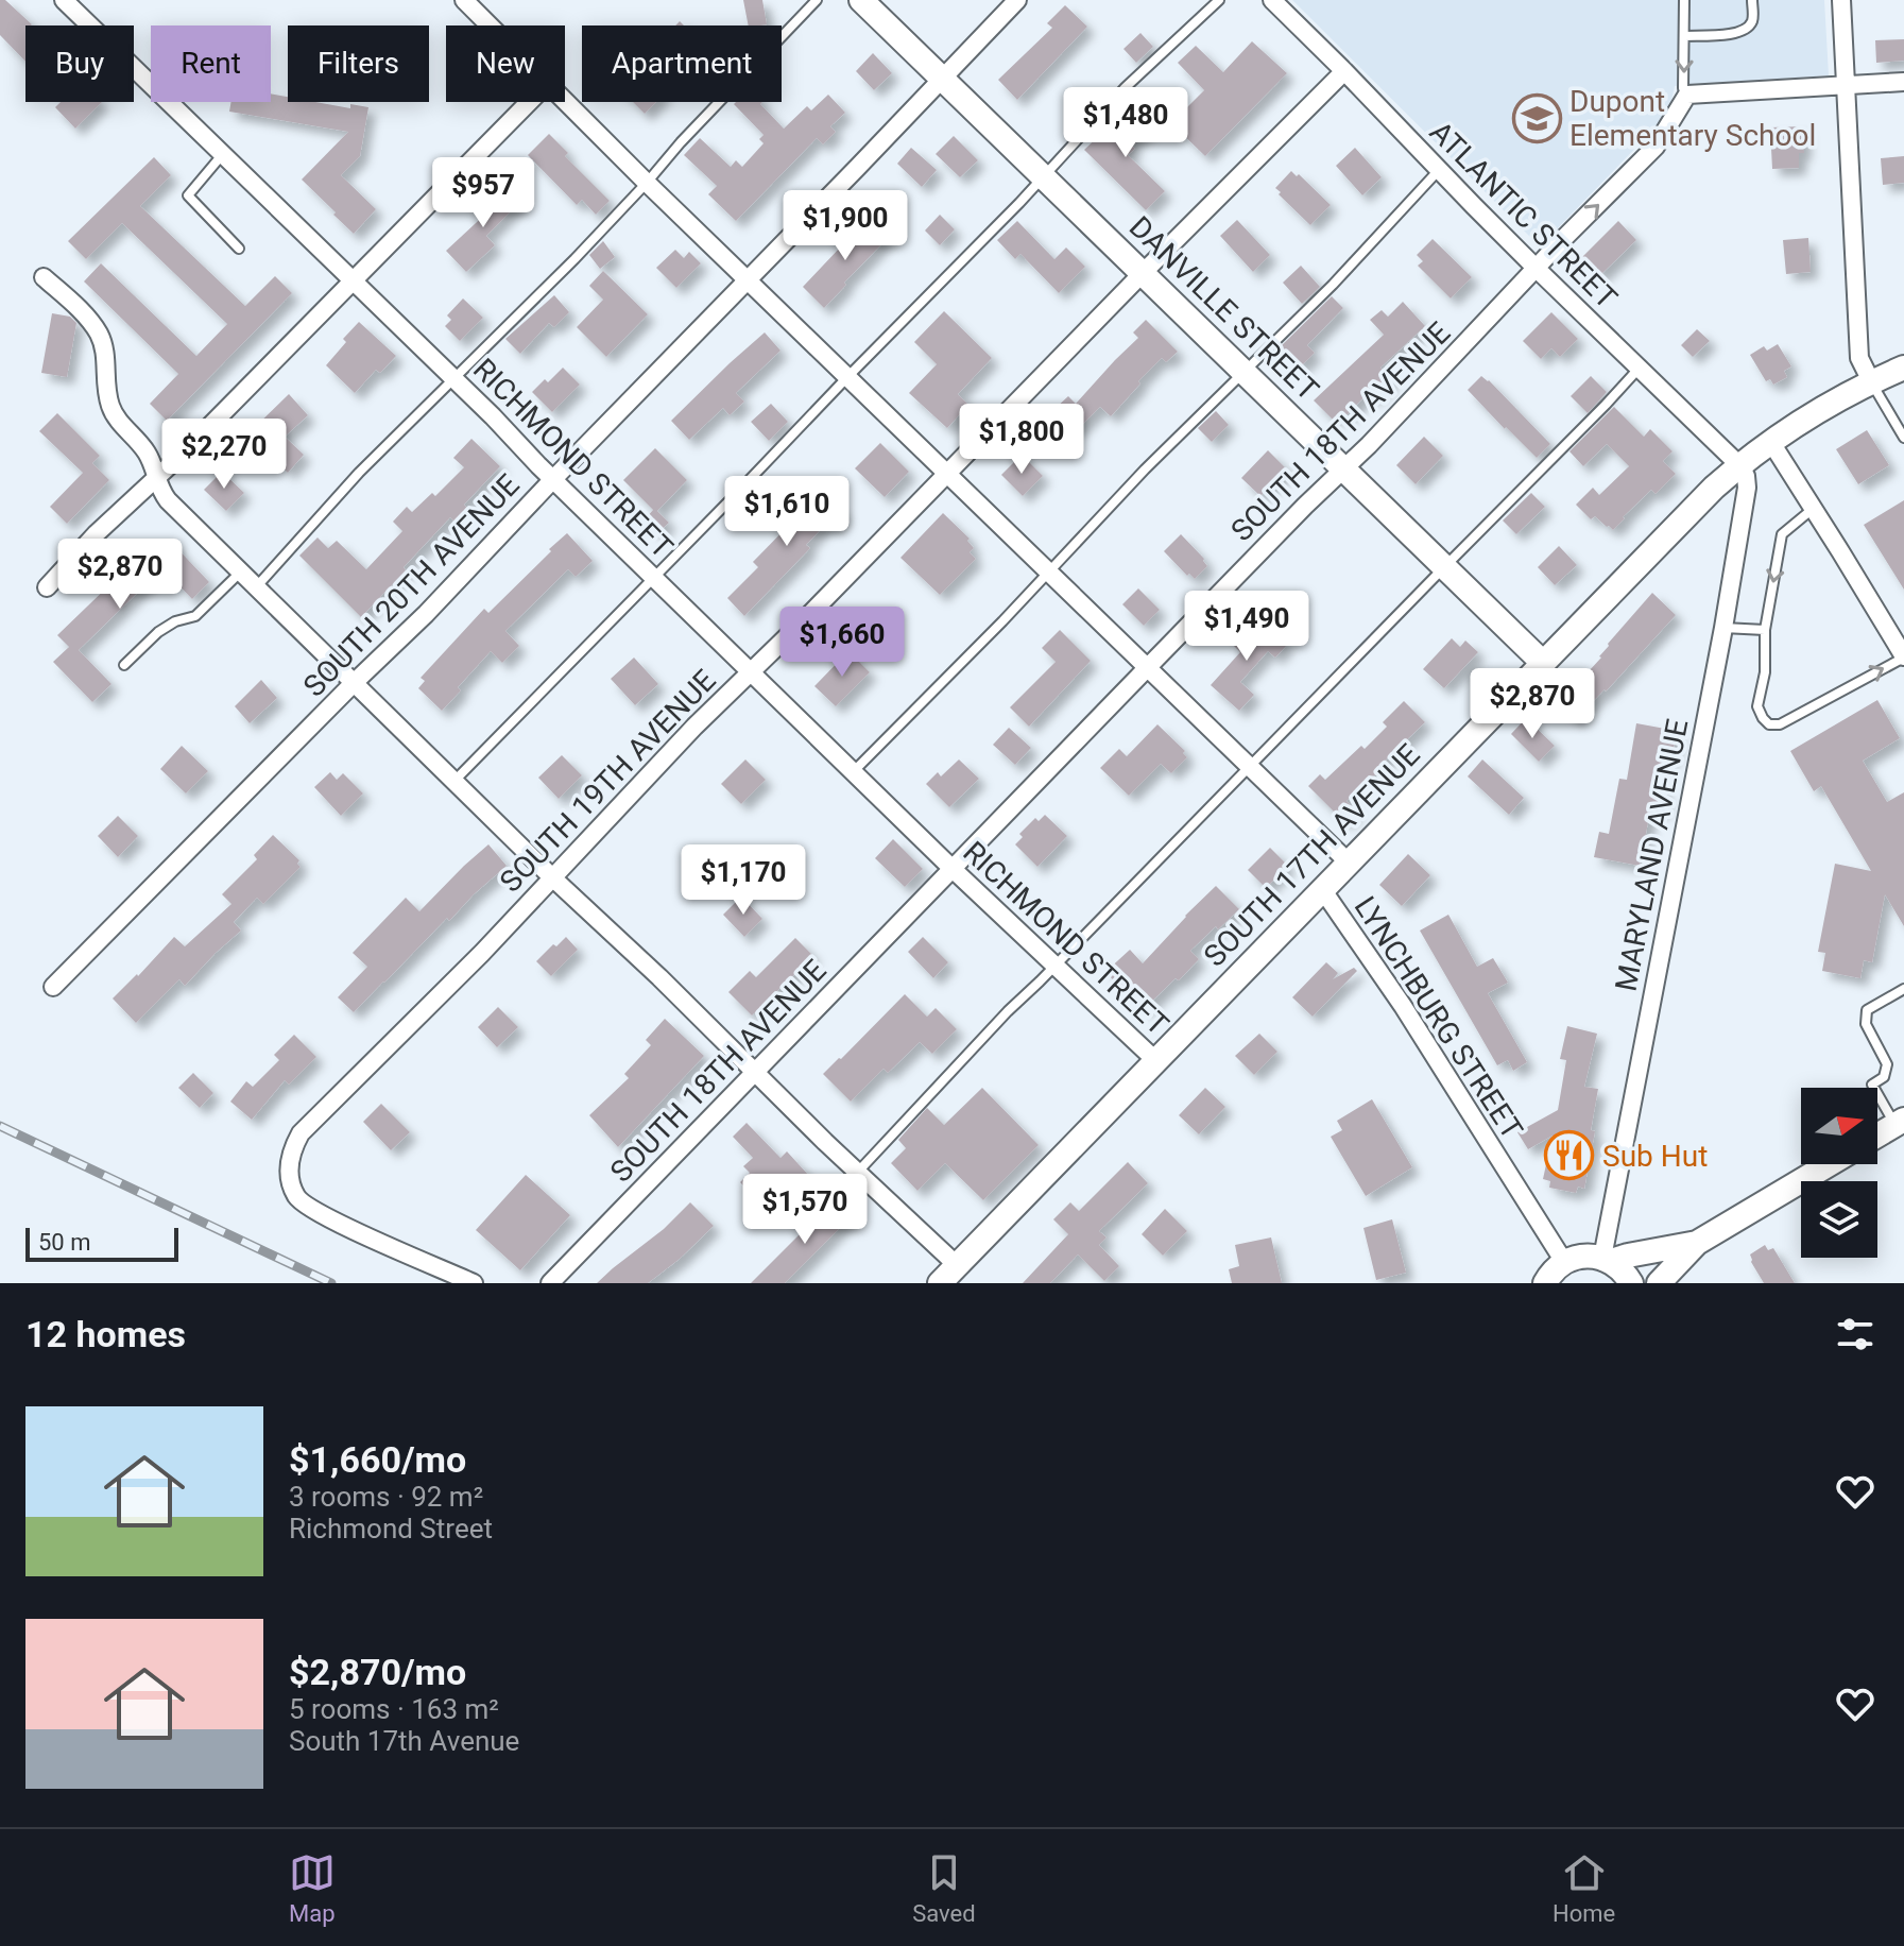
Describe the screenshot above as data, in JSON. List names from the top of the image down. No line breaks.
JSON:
{"streets":{"street":["ATLANTIC STREET","DANVILLE STREET","SOUTH 18TH AVENUE","RICHMOND STREET","SOUTH 20TH AVENUE","SOUTH 19TH AVENUE","SOUTH 17TH AVENUE","MARYLAND AVENUE","LYNCHBURG STREET"]},"crossings":[["ATLANTIC STREET","SOUTH 18TH AVENUE"],["ATLANTIC STREET","SOUTH 19TH AVENUE"],["ATLANTIC STREET","SOUTH 17TH AVENUE"],["ATLANTIC STREET","MARYLAND AVENUE"],["DANVILLE STREET","SOUTH 18TH AVENUE"],["DANVILLE STREET","SOUTH 20TH AVENUE"],["DANVILLE STREET","SOUTH 19TH AVENUE"],["DANVILLE STREET","SOUTH 17TH AVENUE"],["SOUTH 18TH AVENUE","RICHMOND STREET"],["SOUTH 18TH AVENUE","LYNCHBURG STREET"],["RICHMOND STREET","SOUTH 20TH AVENUE"],["RICHMOND STREET","SOUTH 19TH AVENUE"],["RICHMOND STREET","SOUTH 17TH AVENUE"],["SOUTH 20TH AVENUE","LYNCHBURG STREET"],["SOUTH 19TH AVENUE","LYNCHBURG STREET"],["SOUTH 17TH AVENUE","MARYLAND AVENUE"],["SOUTH 17TH AVENUE","LYNCHBURG STREET"]],"places":{"school or university":["Dupont Elementary School"],"restaurant":["Sub Hut"]},"scale_bar":"50 m","north":"right","page":{"chip":["Buy","Rent","Filters","New","Apartment"],"price":["$1,480","$957","$1,900","$1,800","$2,270","$1,610","$2,870","$1,490","$1,660","$2,870","$1,170","$1,570"],"scale":"50 m","heading":"12 homes","list":[{"name":"$1,660/mo","note":"3 rooms · 92 m² · Richmond Street"},{"name":"$2,870/mo","note":"5 rooms · 163 m² · South 17th Avenue"}],"tabs":["Map","Saved","Home"]}}
